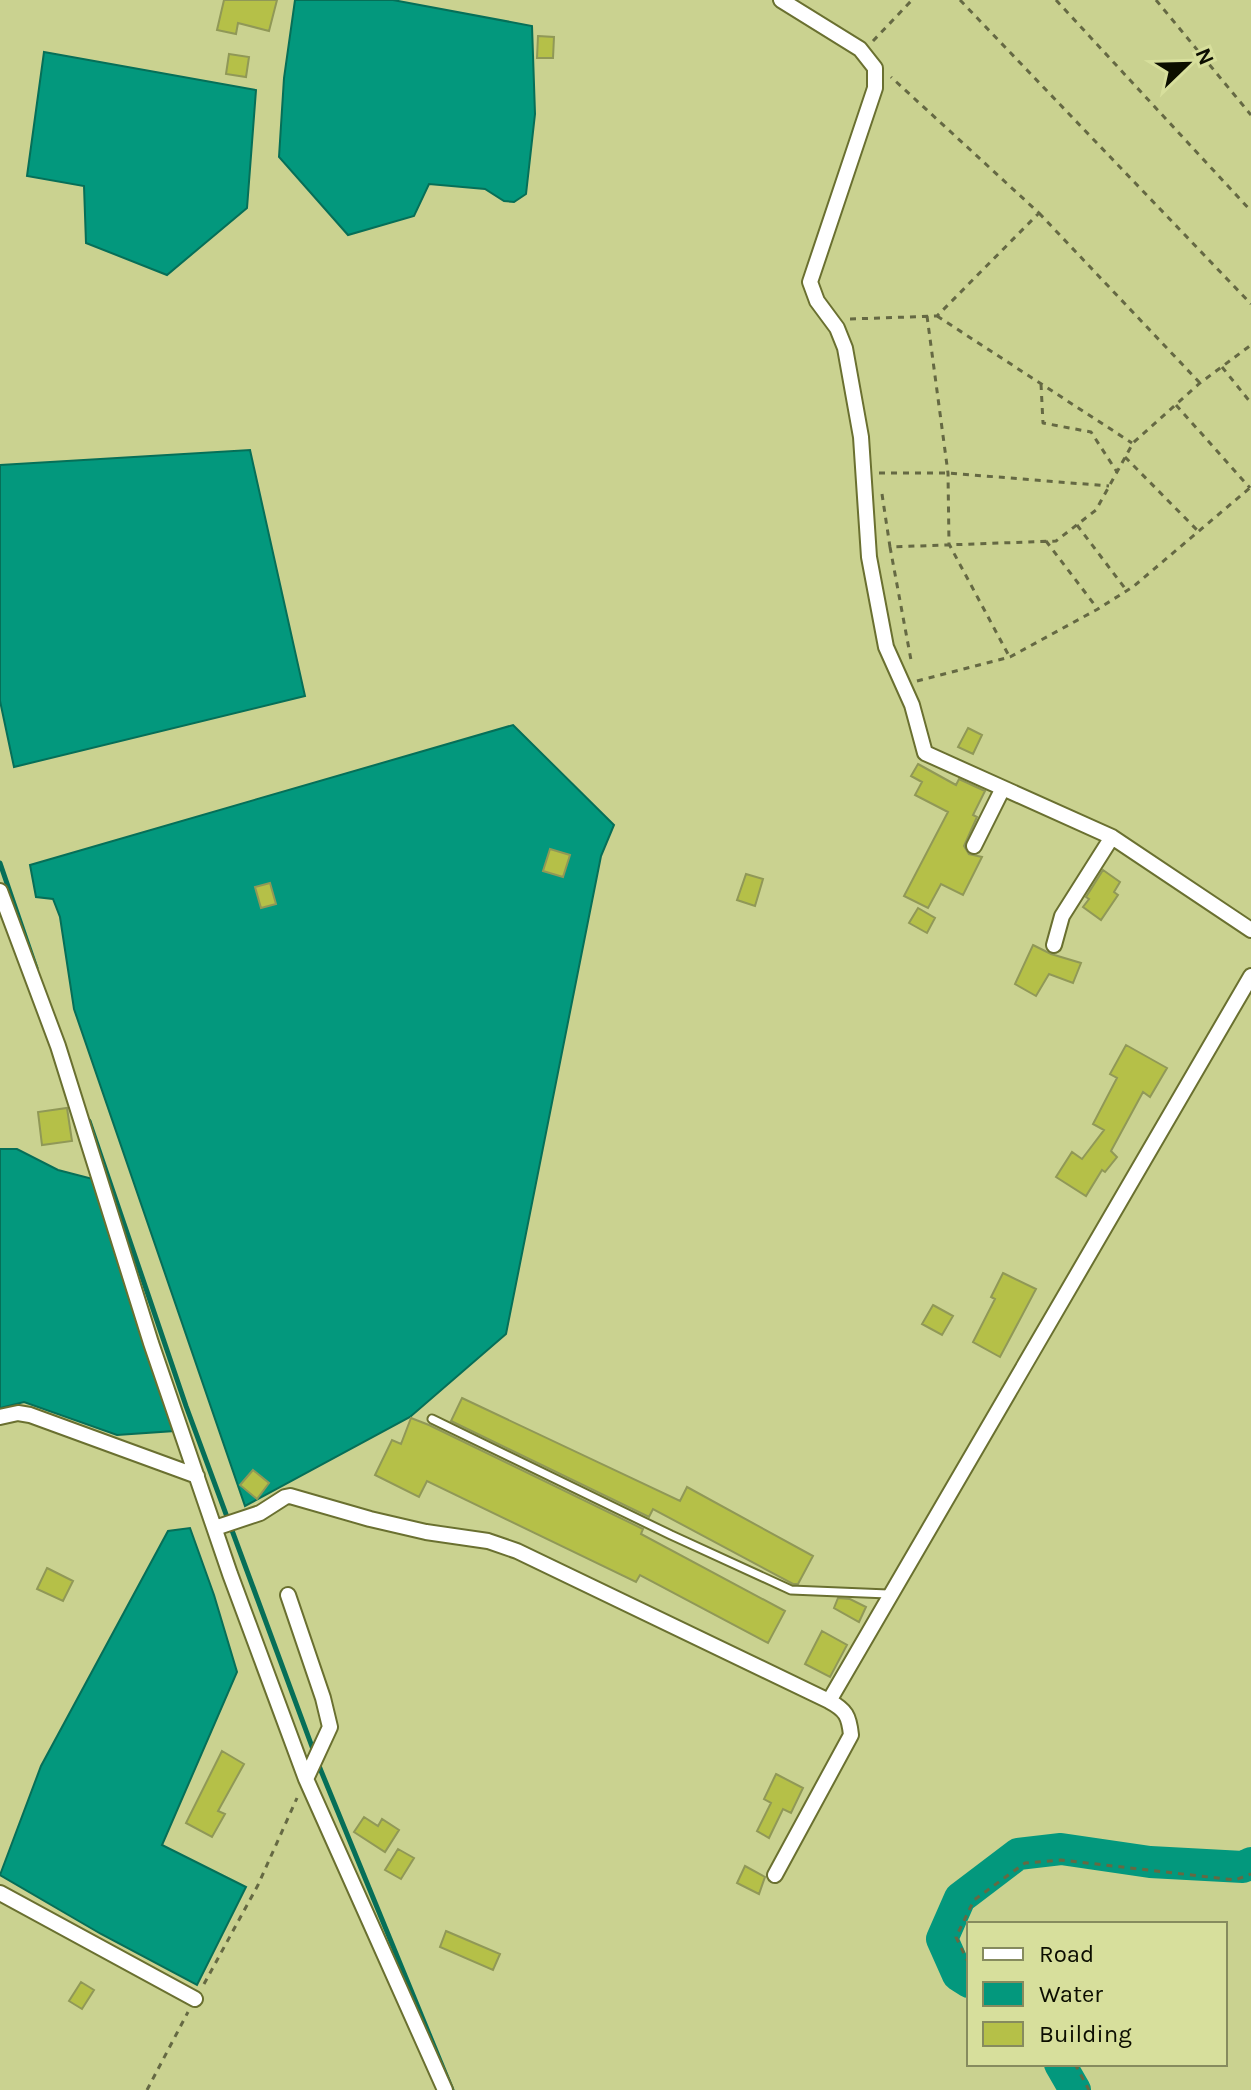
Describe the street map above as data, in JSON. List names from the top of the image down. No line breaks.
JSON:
{"legend":["Road","Water","Building"],"north":"top right"}
